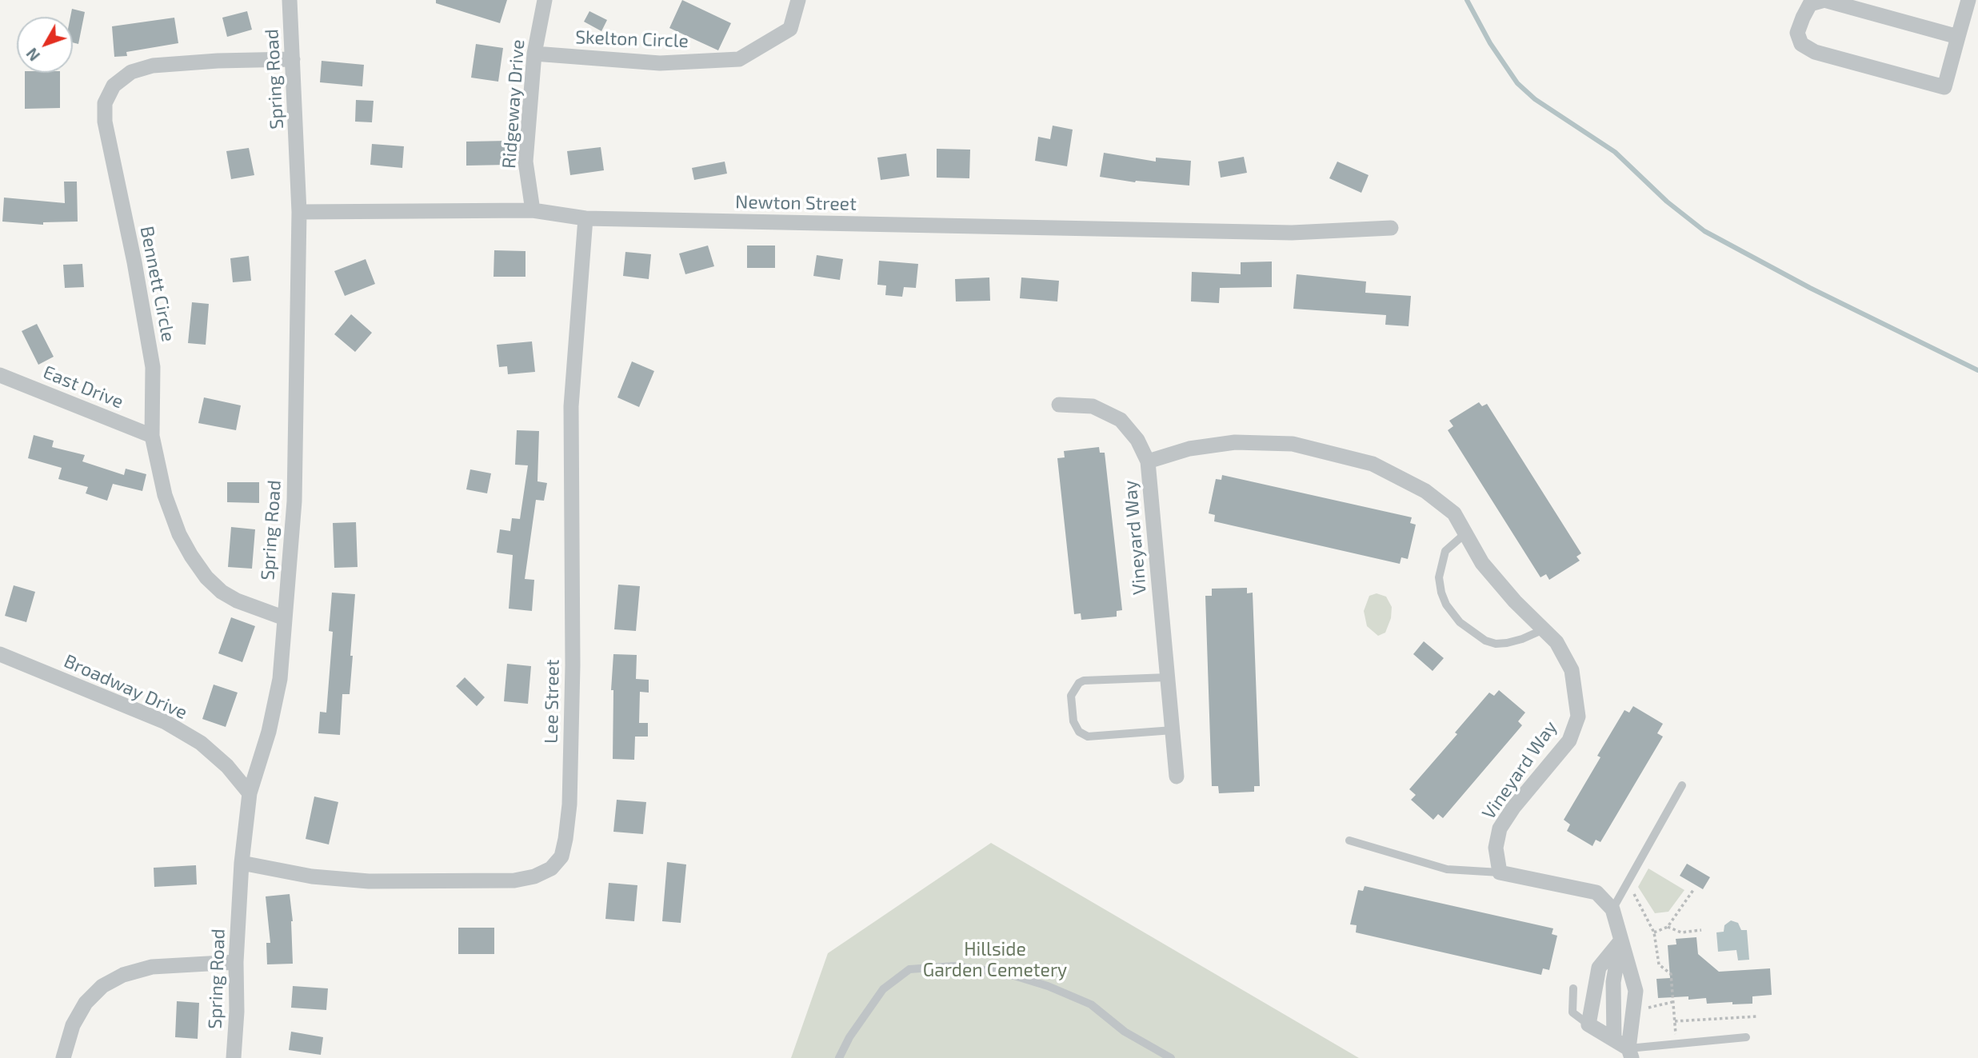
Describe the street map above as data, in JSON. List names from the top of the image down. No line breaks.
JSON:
{"streets":{"street":["Skelton Circle","Spring Road","Ridgeway Drive","Newton Street","Bennett Circle","East Drive","Vineyard Way","Broadway Drive","Lee Street"]},"crossings":[["Skelton Circle","Ridgeway Drive"],["Spring Road","Newton Street"],["Spring Road","Bennett Circle"],["Spring Road","Broadway Drive"],["Spring Road","Lee Street"],["Ridgeway Drive","Newton Street"],["Newton Street","Lee Street"],["Bennett Circle","East Drive"]],"parks":["Hillside Garden Cemetery"],"north":"bottom left"}
